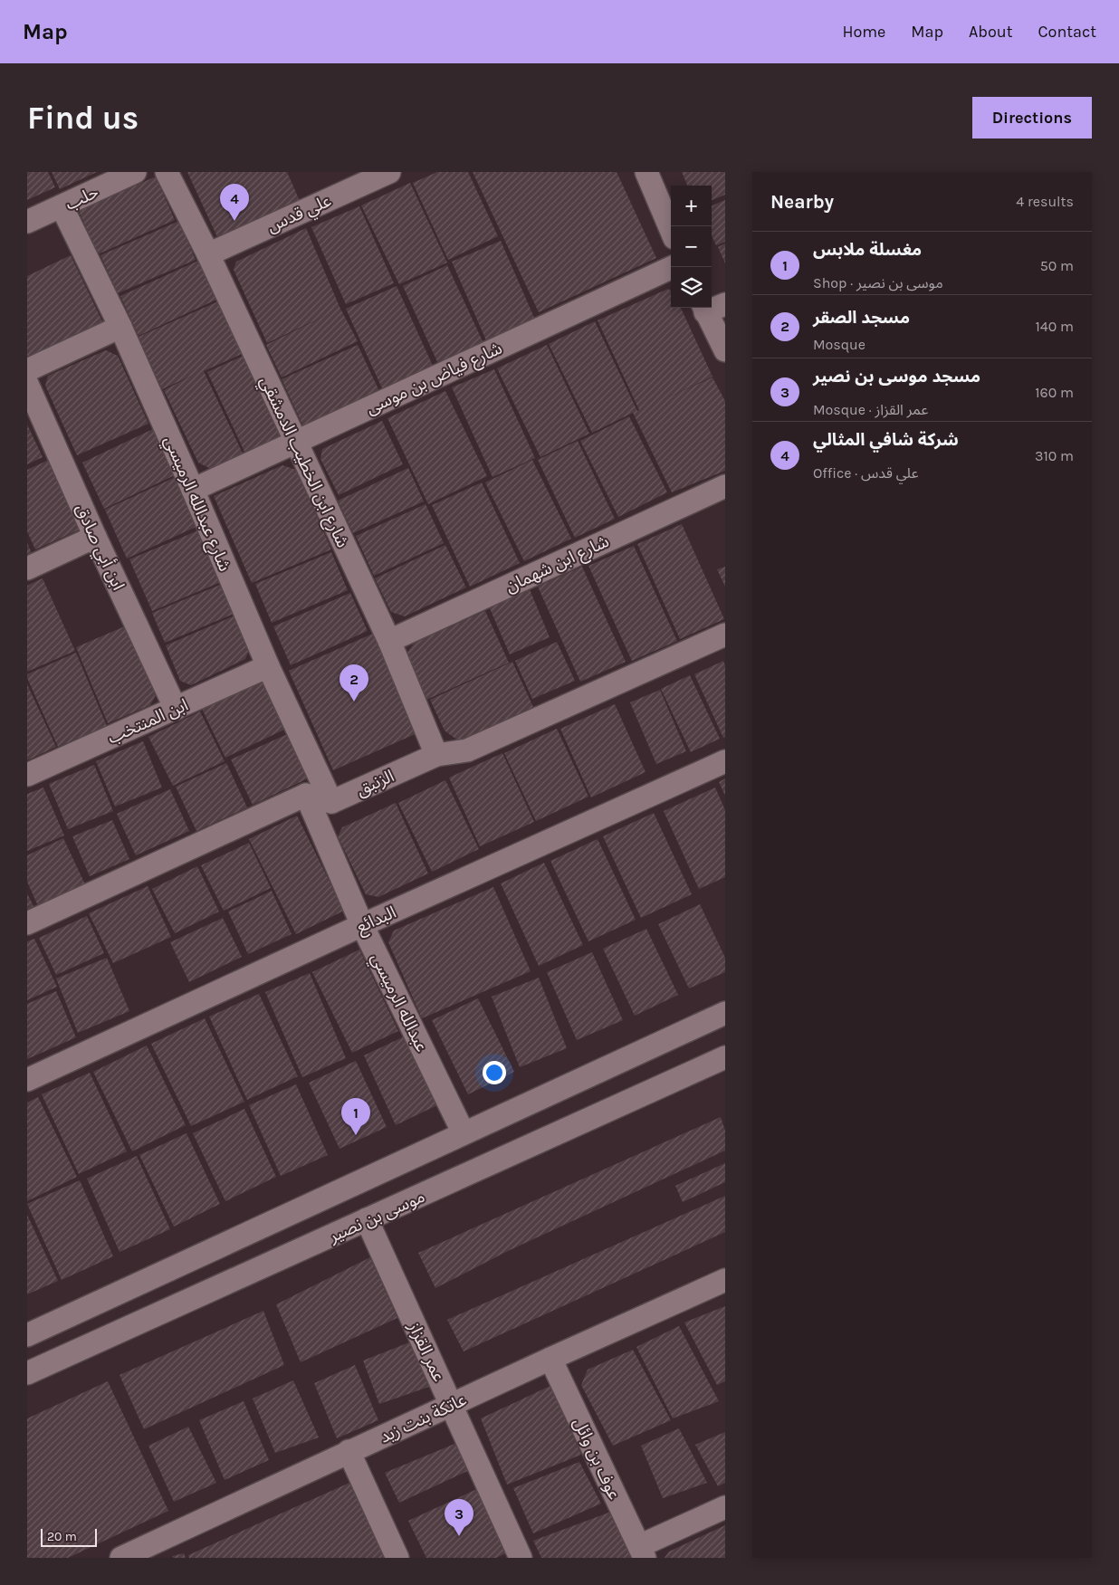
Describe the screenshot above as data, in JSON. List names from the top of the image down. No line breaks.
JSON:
{"streets":{"street":["حلب","علي قدس","شارع فياض بن موسى","شارع ابن الخطيب الدمشقي","شارع عبدالله الرميسي","ابن أبي صادق","شارع ابن شهمان","ابن المنتخب","الزنبق","البدائع","عبدالله الرميسي","موسى بن نصير","عمر القزاز","عاتكة بنت زيد","عوف بن وائل"]},"crossings":[["حلب","شارع عبدالله الرميسي"],["علي قدس","شارع ابن الخطيب الدمشقي"],["شارع فياض بن موسى","شارع ابن الخطيب الدمشقي"],["شارع فياض بن موسى","شارع عبدالله الرميسي"],["شارع ابن الخطيب الدمشقي","شارع ابن شهمان"],["شارع ابن الخطيب الدمشقي","الزنبق"],["شارع عبدالله الرميسي","ابن المنتخب"],["شارع عبدالله الرميسي","الزنبق"],["ابن أبي صادق","ابن المنتخب"],["البدائع","عبدالله الرميسي"],["موسى بن نصير","عمر القزاز"],["عمر القزاز","عاتكة بنت زيد"],["عاتكة بنت زيد","عوف بن وائل"]],"scale_bar":"20 m","page":{"header":"Map","nav":["Home","Map","About","Contact"],"buttons":"Directions","title":"Find us","heading":["Nearby","4 results"],"pins":["4","2","1","3"],"map_buttons":["+","−"],"list":[{"mark":"1","name":"مغسلة ملابس","note":"Shop · موسى بن نصير","value":"50 m"},{"mark":"2","name":"مسجد الصقر","note":"Mosque","value":"140 m"},{"mark":"3","name":"مسجد موسى بن نصير","note":"Mosque · عمر القزاز","value":"160 m"},{"mark":"4","name":"شركة شافي المثالي","note":"Office · علي قدس","value":"310 m"}],"scale":"20 m"}}
